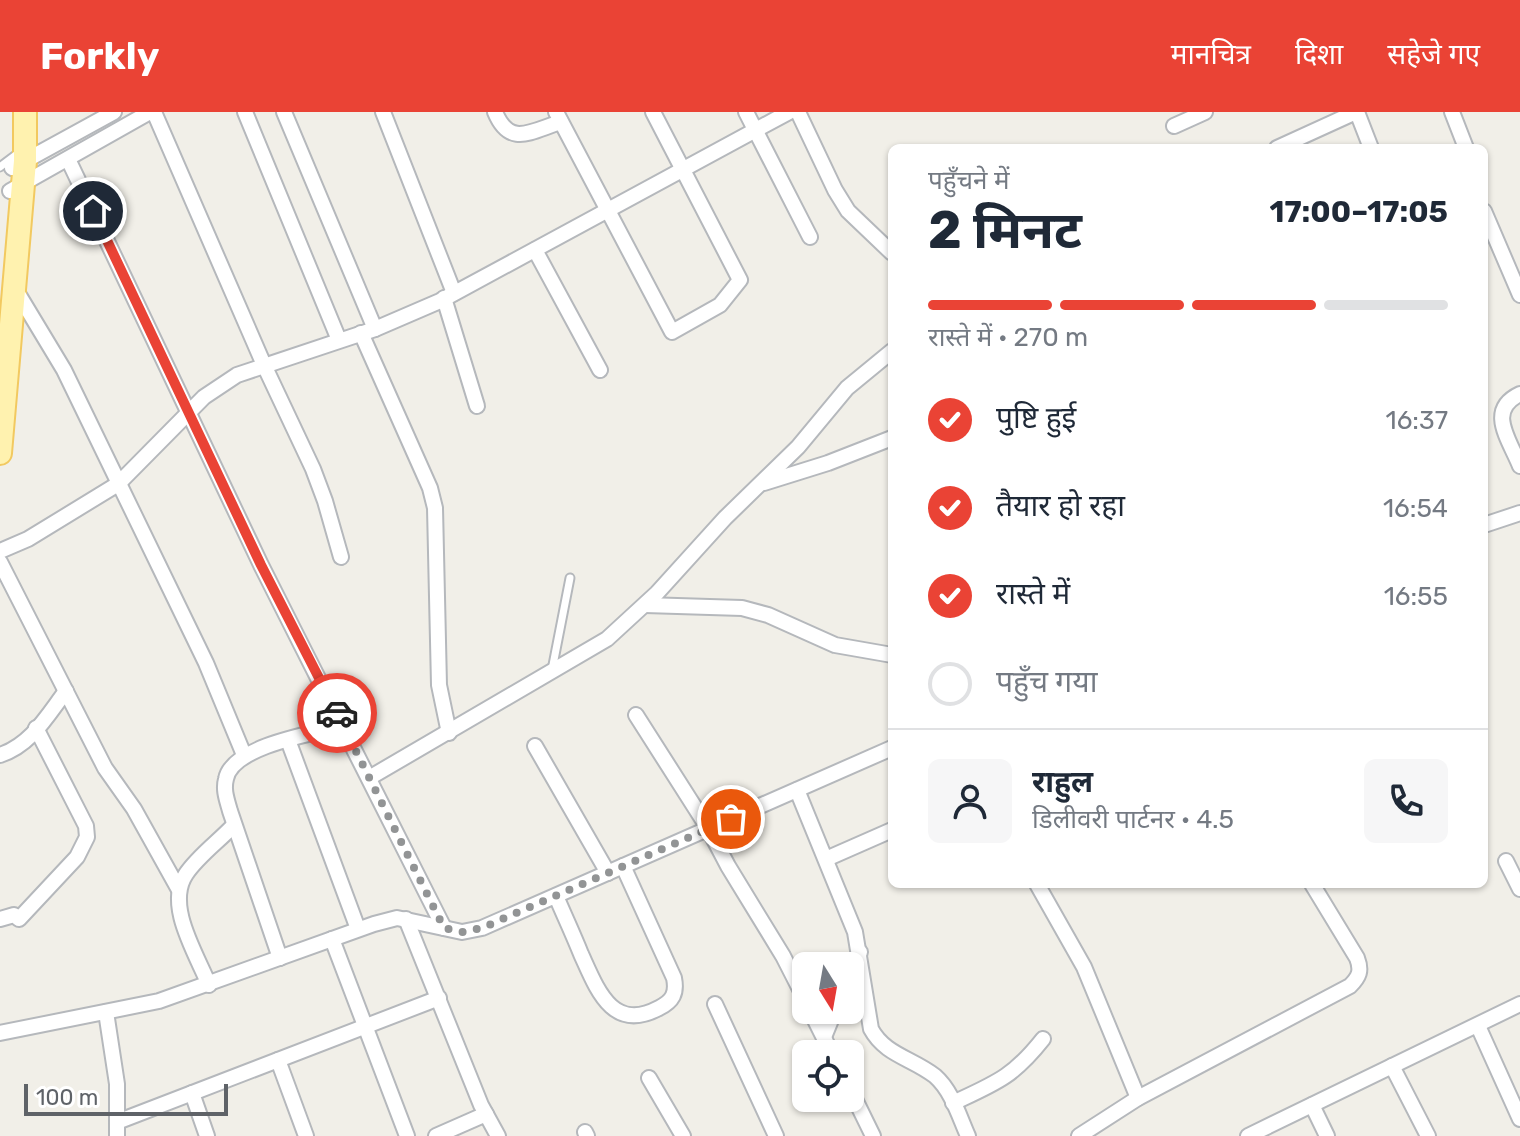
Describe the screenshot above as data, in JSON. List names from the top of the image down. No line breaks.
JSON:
{"scale_bar":"100 m","north":"bottom","page":{"header":"Forkly","nav":["मानचित्र","दिशा","सहेजे गए"],"heading":["2 मिनट","पहुँचने में","17:00–17:05"],"panel":["राहुल","डिलीवरी पार्टनर · 4.5"],"bar":"रास्ते में · 270 m","list":[["पुष्टि हुई","16:37"],["तैयार हो रहा","16:54"],["रास्ते में","16:55"],"पहुँच गया"],"scale":"100 m"}}
